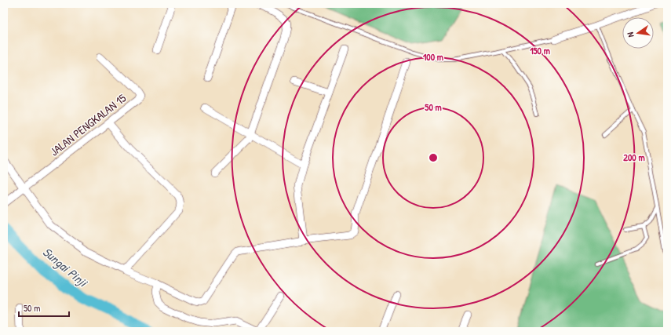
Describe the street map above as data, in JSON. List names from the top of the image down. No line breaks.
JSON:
{"streets":{"street":["JALAN PENGKALAN 15"]},"water":["Sungai Pinji"],"scale_bar":"50 m","north":"left","rings":["150 m","100 m","50 m","200 m"]}
